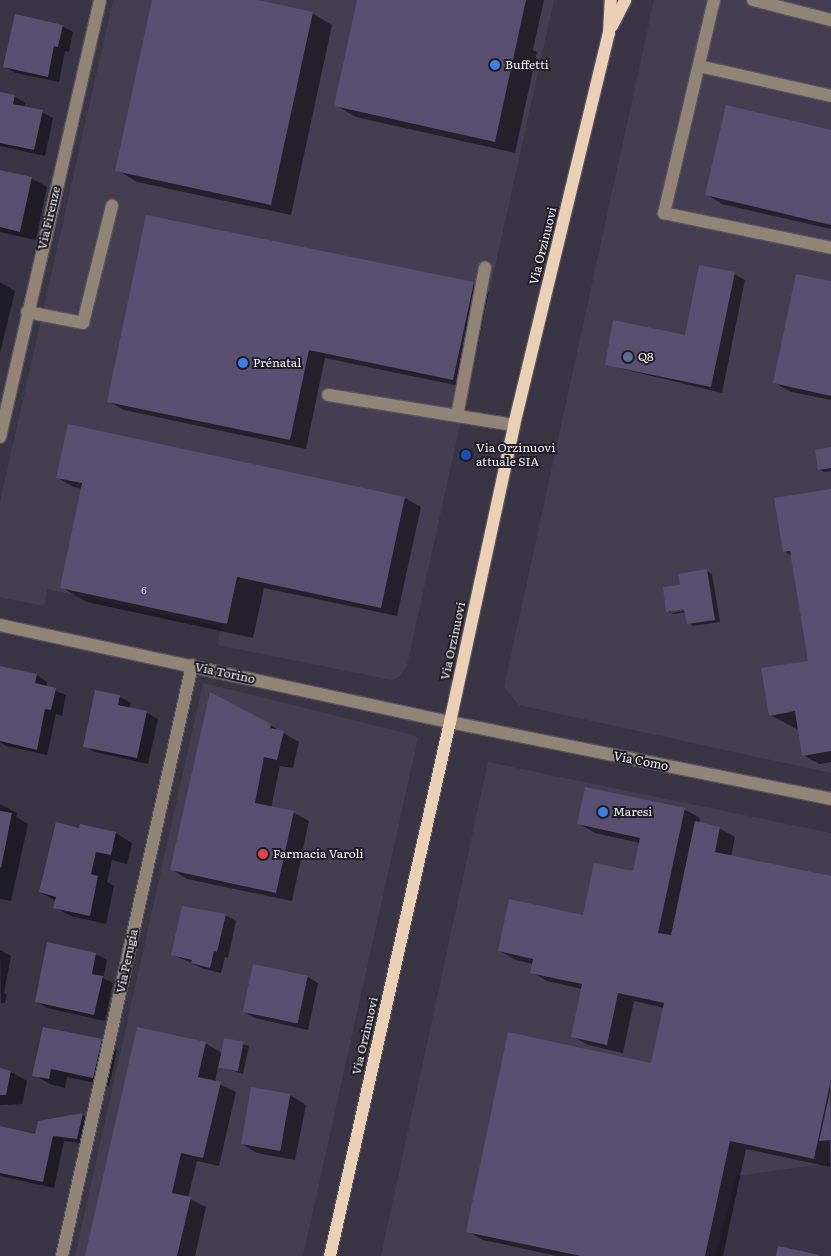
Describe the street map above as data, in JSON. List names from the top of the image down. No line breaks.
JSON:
{"streets":{"main road":["Via Orzinuovi"],"street":["Via Firenze","Via Torino","Via Como","Via Perugia"]},"crossings":[["Via Orzinuovi","Via Torino"],["Via Orzinuovi","Via Como"],["Via Torino","Via Como"],["Via Torino","Via Perugia"]],"places":["Buffetti","Q8","Prénatal","Via Orzinuovi attuale SIA","Maresi","Farmacia Varoli"],"house_numbers":["6"]}
